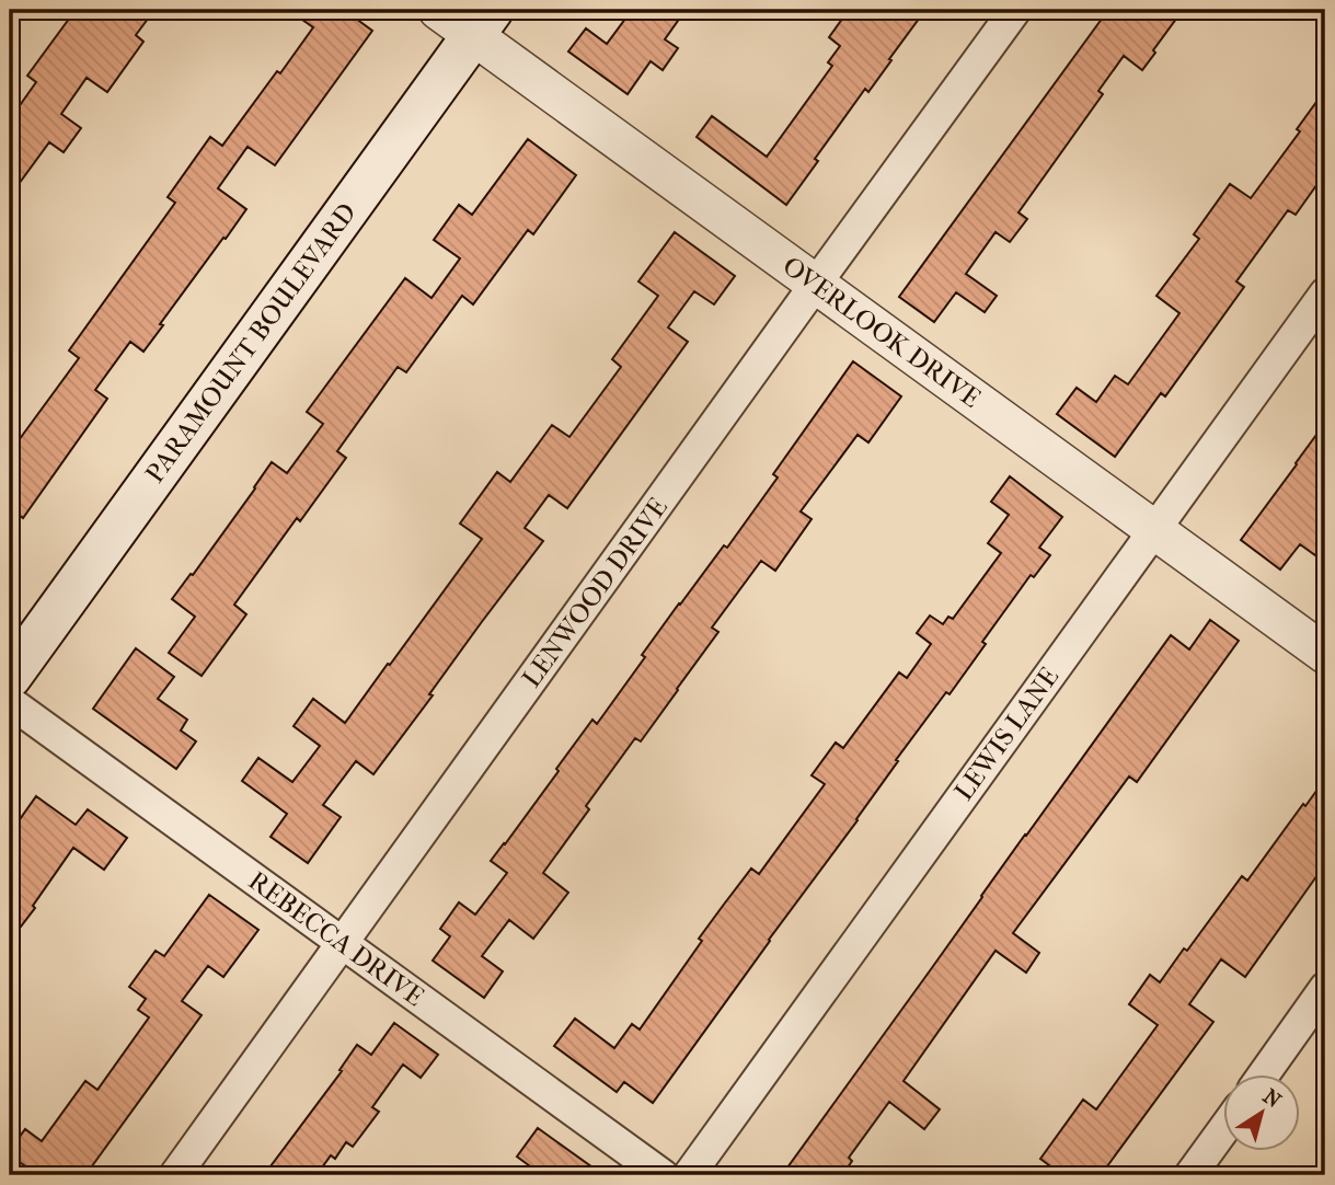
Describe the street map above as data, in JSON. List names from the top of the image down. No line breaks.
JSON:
{"streets":{"main road":["PARAMOUNT BOULEVARD"],"street":["OVERLOOK DRIVE","LENWOOD DRIVE","LEWIS LANE","REBECCA DRIVE"]},"crossings":[["OVERLOOK DRIVE","PARAMOUNT BOULEVARD"],["OVERLOOK DRIVE","LENWOOD DRIVE"],["OVERLOOK DRIVE","LEWIS LANE"],["LENWOOD DRIVE","REBECCA DRIVE"]],"north":"top right"}
